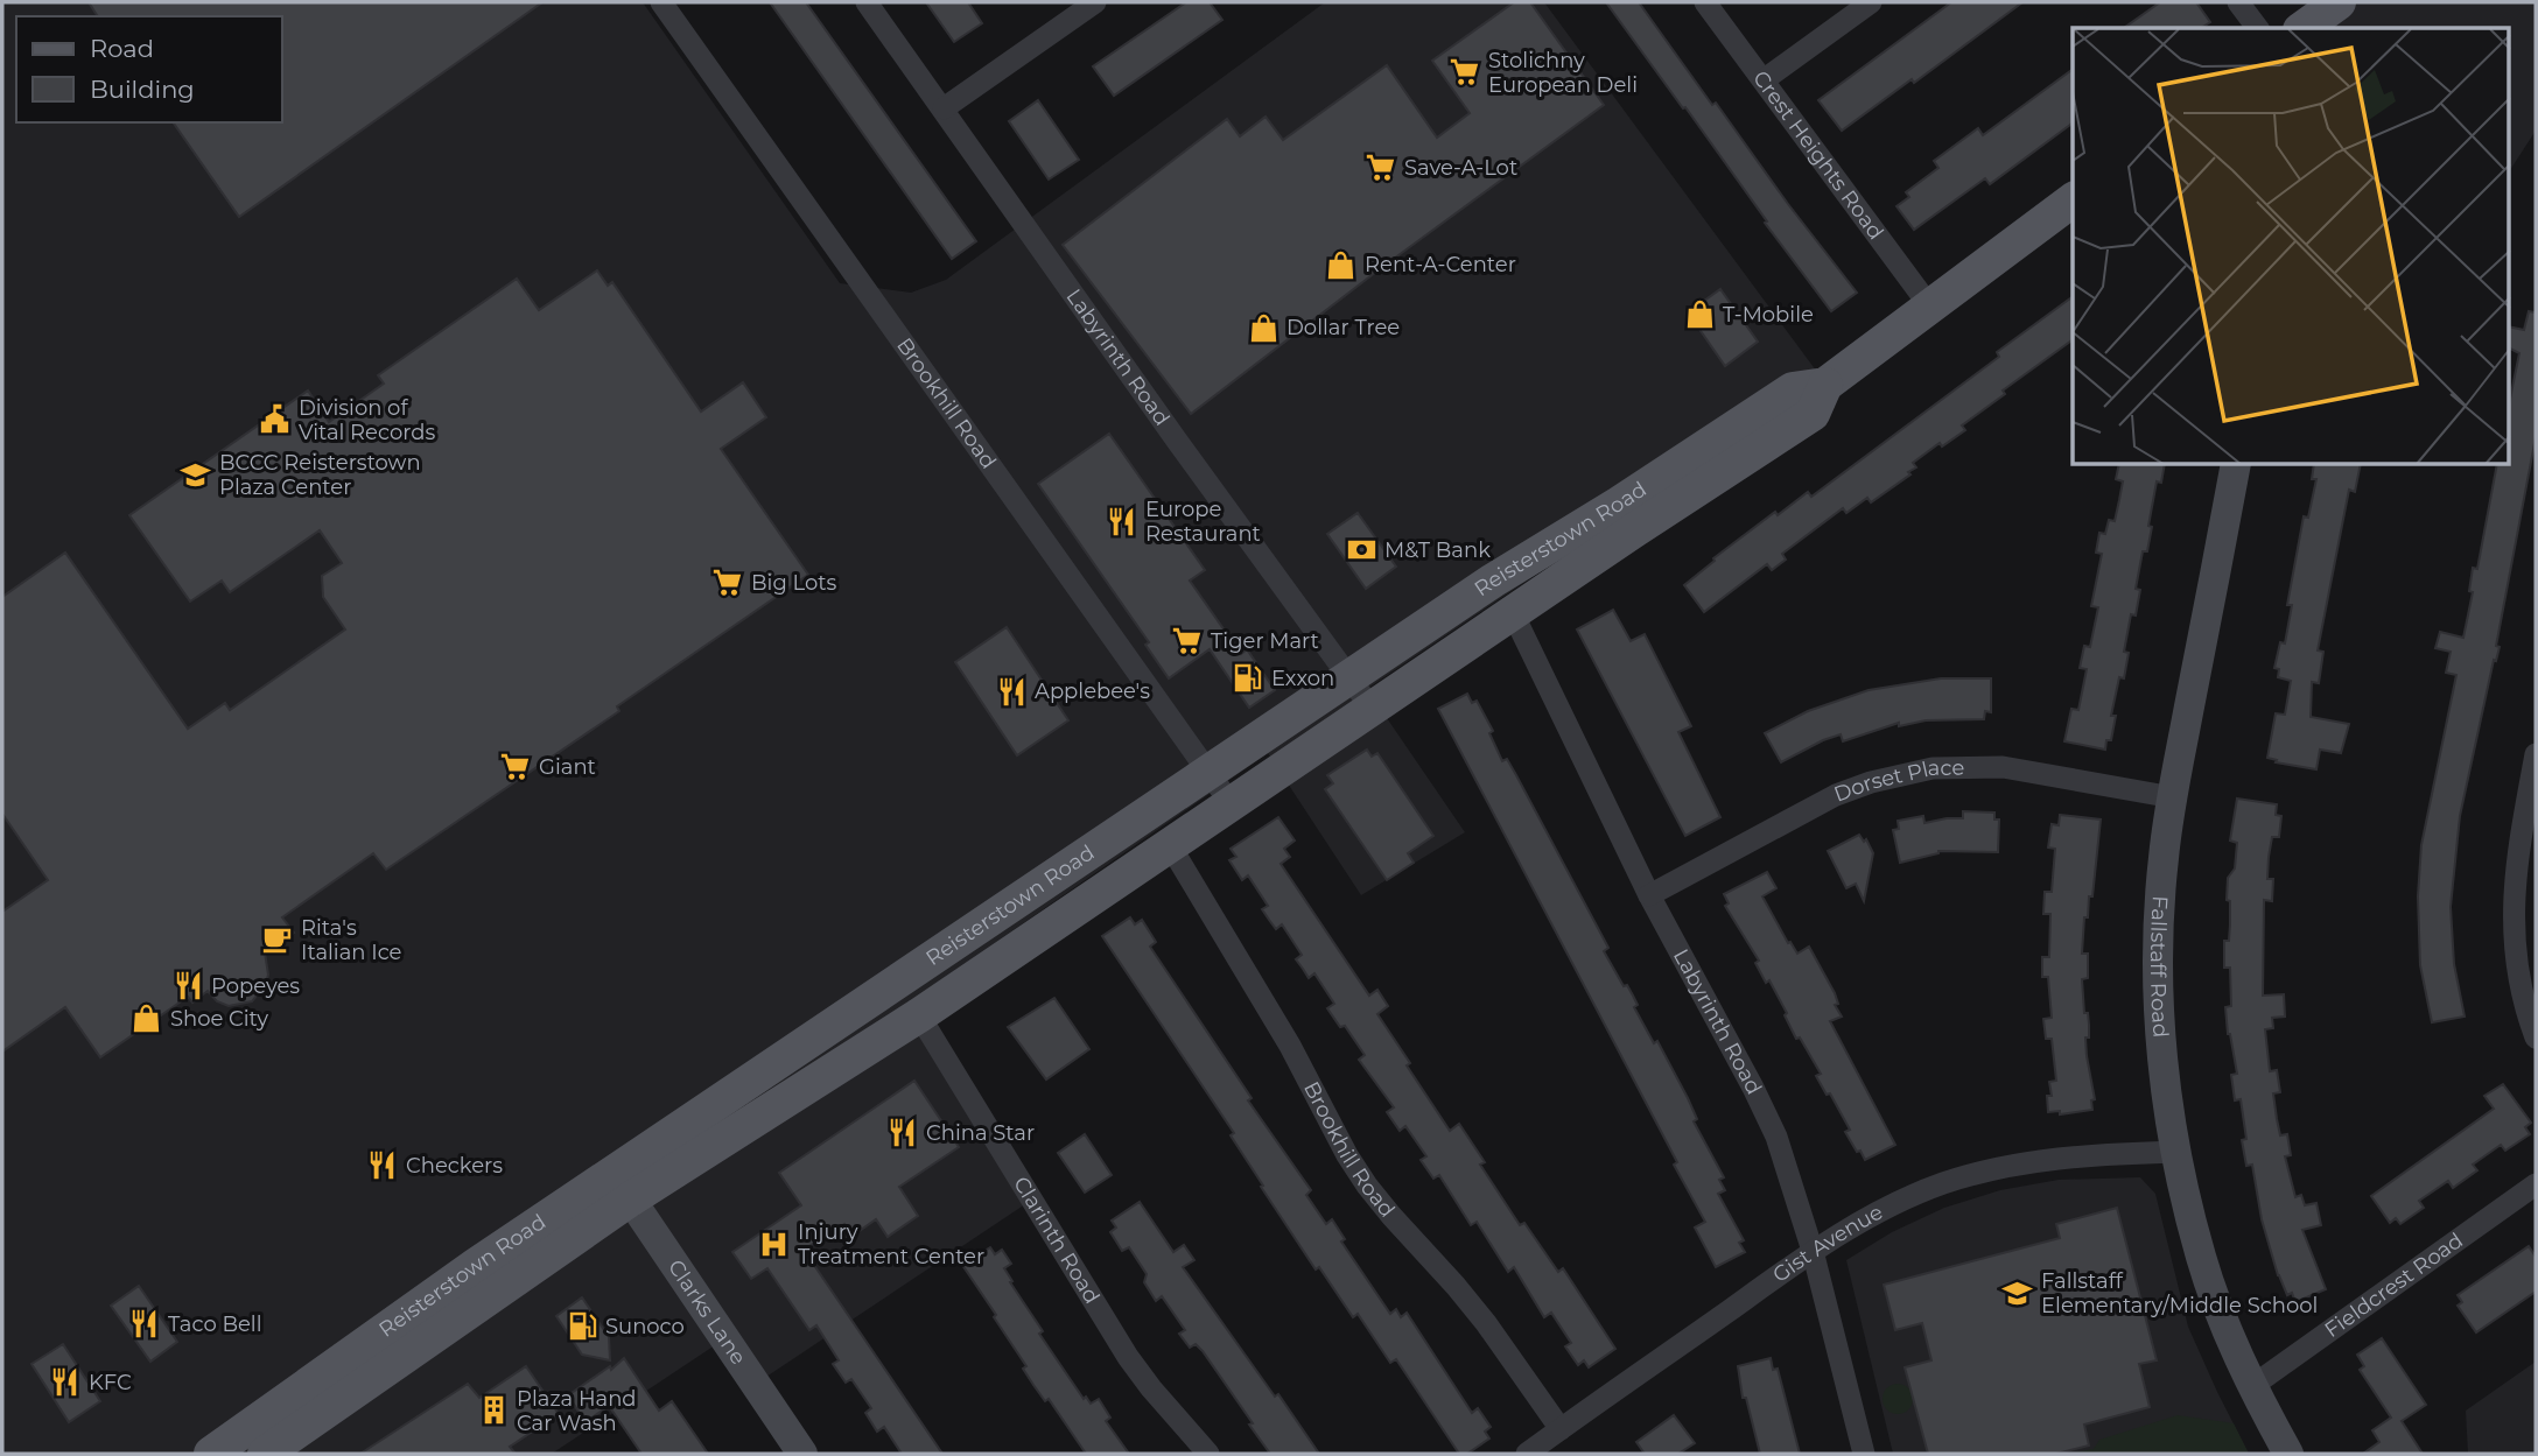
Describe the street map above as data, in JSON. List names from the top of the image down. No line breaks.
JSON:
{"streets":{"main road":["Reisterstown Road"],"street":["Crest Heights Road","Labyrinth Road","Brookhill Road","Dorset Place","Fallstaff Road","Clarinth Road","Gist Avenue","Fieldcrest Road","Clarks Lane"]},"crossings":[["Crest Heights Road","Reisterstown Road"],["Labyrinth Road","Reisterstown Road"],["Labyrinth Road","Dorset Place"],["Labyrinth Road","Gist Avenue"],["Brookhill Road","Reisterstown Road"],["Brookhill Road","Gist Avenue"],["Reisterstown Road","Clarinth Road"],["Reisterstown Road","Clarks Lane"],["Dorset Place","Fallstaff Road"],["Fallstaff Road","Gist Avenue"],["Fallstaff Road","Fieldcrest Road"]],"places":{"supermarket":["Stolichny European Deli","Save-A-Lot","Big Lots","Tiger Mart","Giant"],"shop":["Rent-A-Center","T-Mobile","Dollar Tree","Shoe City"],"public building":["Division of Vital Records"],"school or university":["BCCC Reisterstown Plaza Center","Fallstaff Elementary/Middle School"],"restaurant":["Europe Restaurant","Applebee's","Popeyes","China Star","Checkers","Taco Bell","KFC"],"bank":["M&T Bank"],"fuel station":["Exxon","Sunoco"],"cafe":["Rita's Italian Ice"],"hospital":["Injury Treatment Center"],"building":["Plaza Hand Car Wash"]},"legend":["Road","Building"]}
